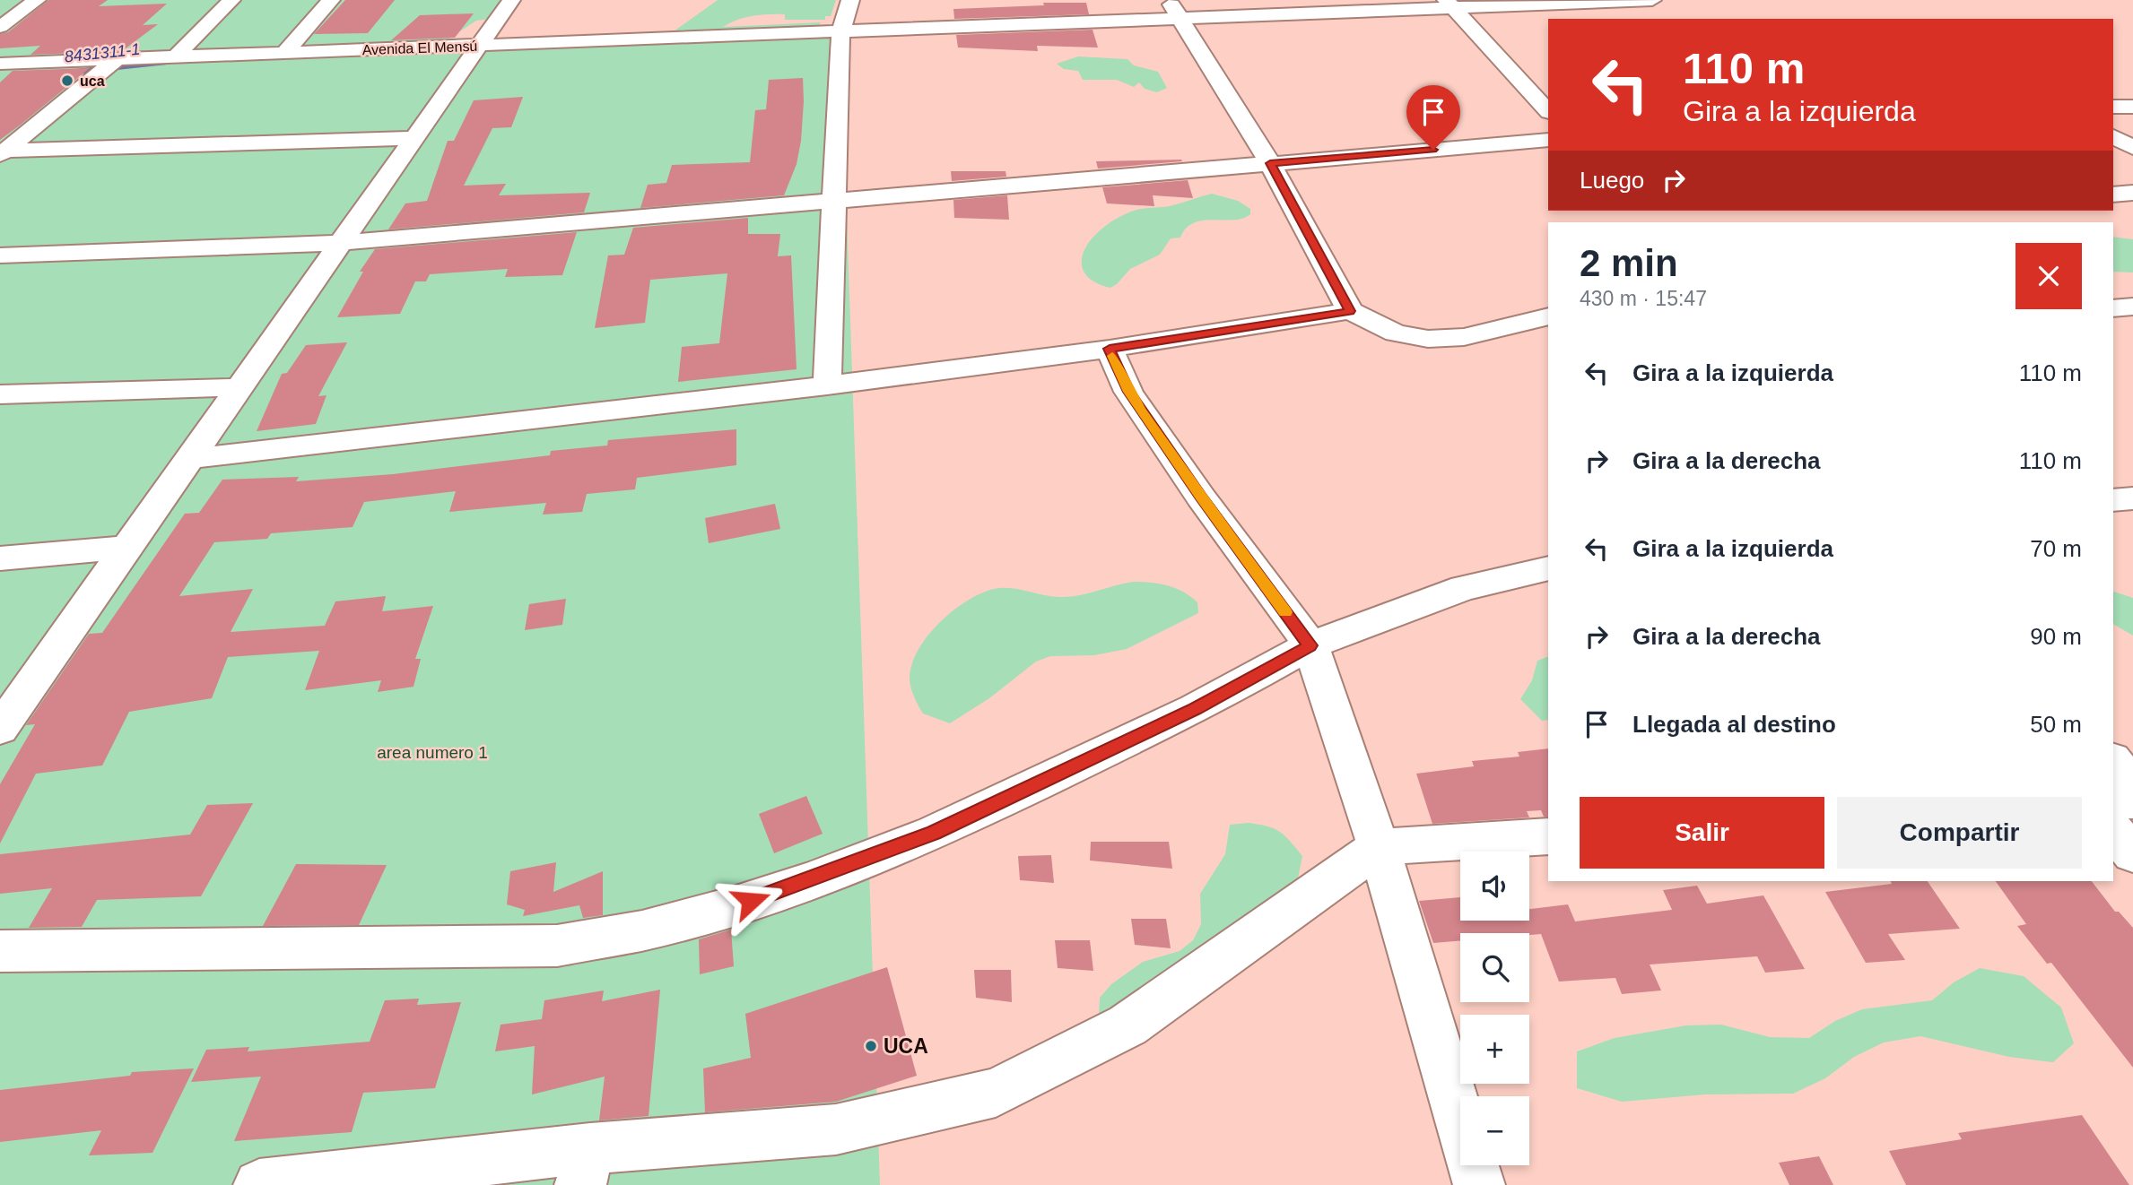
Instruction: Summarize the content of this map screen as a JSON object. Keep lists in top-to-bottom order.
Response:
{
  "streets": {
    "street": ["Avenida El Mensú"]
  },
  "water": ["8431311-1"],
  "parks": ["area numero 1"],
  "places": ["uca", "UCA"],
  "page": {
    "turn": ["110 m", "Gira a la izquierda"],
    "then": "Luego",
    "heading": ["2 min", "430 m · 15:47"],
    "list": [
      {
        "name": "Gira a la izquierda",
        "value": "110 m"
      },
      {
        "name": "Gira a la derecha",
        "value": "110 m"
      },
      {
        "name": "Gira a la izquierda",
        "value": "70 m"
      },
      {
        "name": "Gira a la derecha",
        "value": "90 m"
      },
      {
        "name": "Llegada al destino",
        "value": "50 m"
      }
    ],
    "buttons": ["Salir", "Compartir"],
    "map_buttons": ["+", "−"]
  }
}
